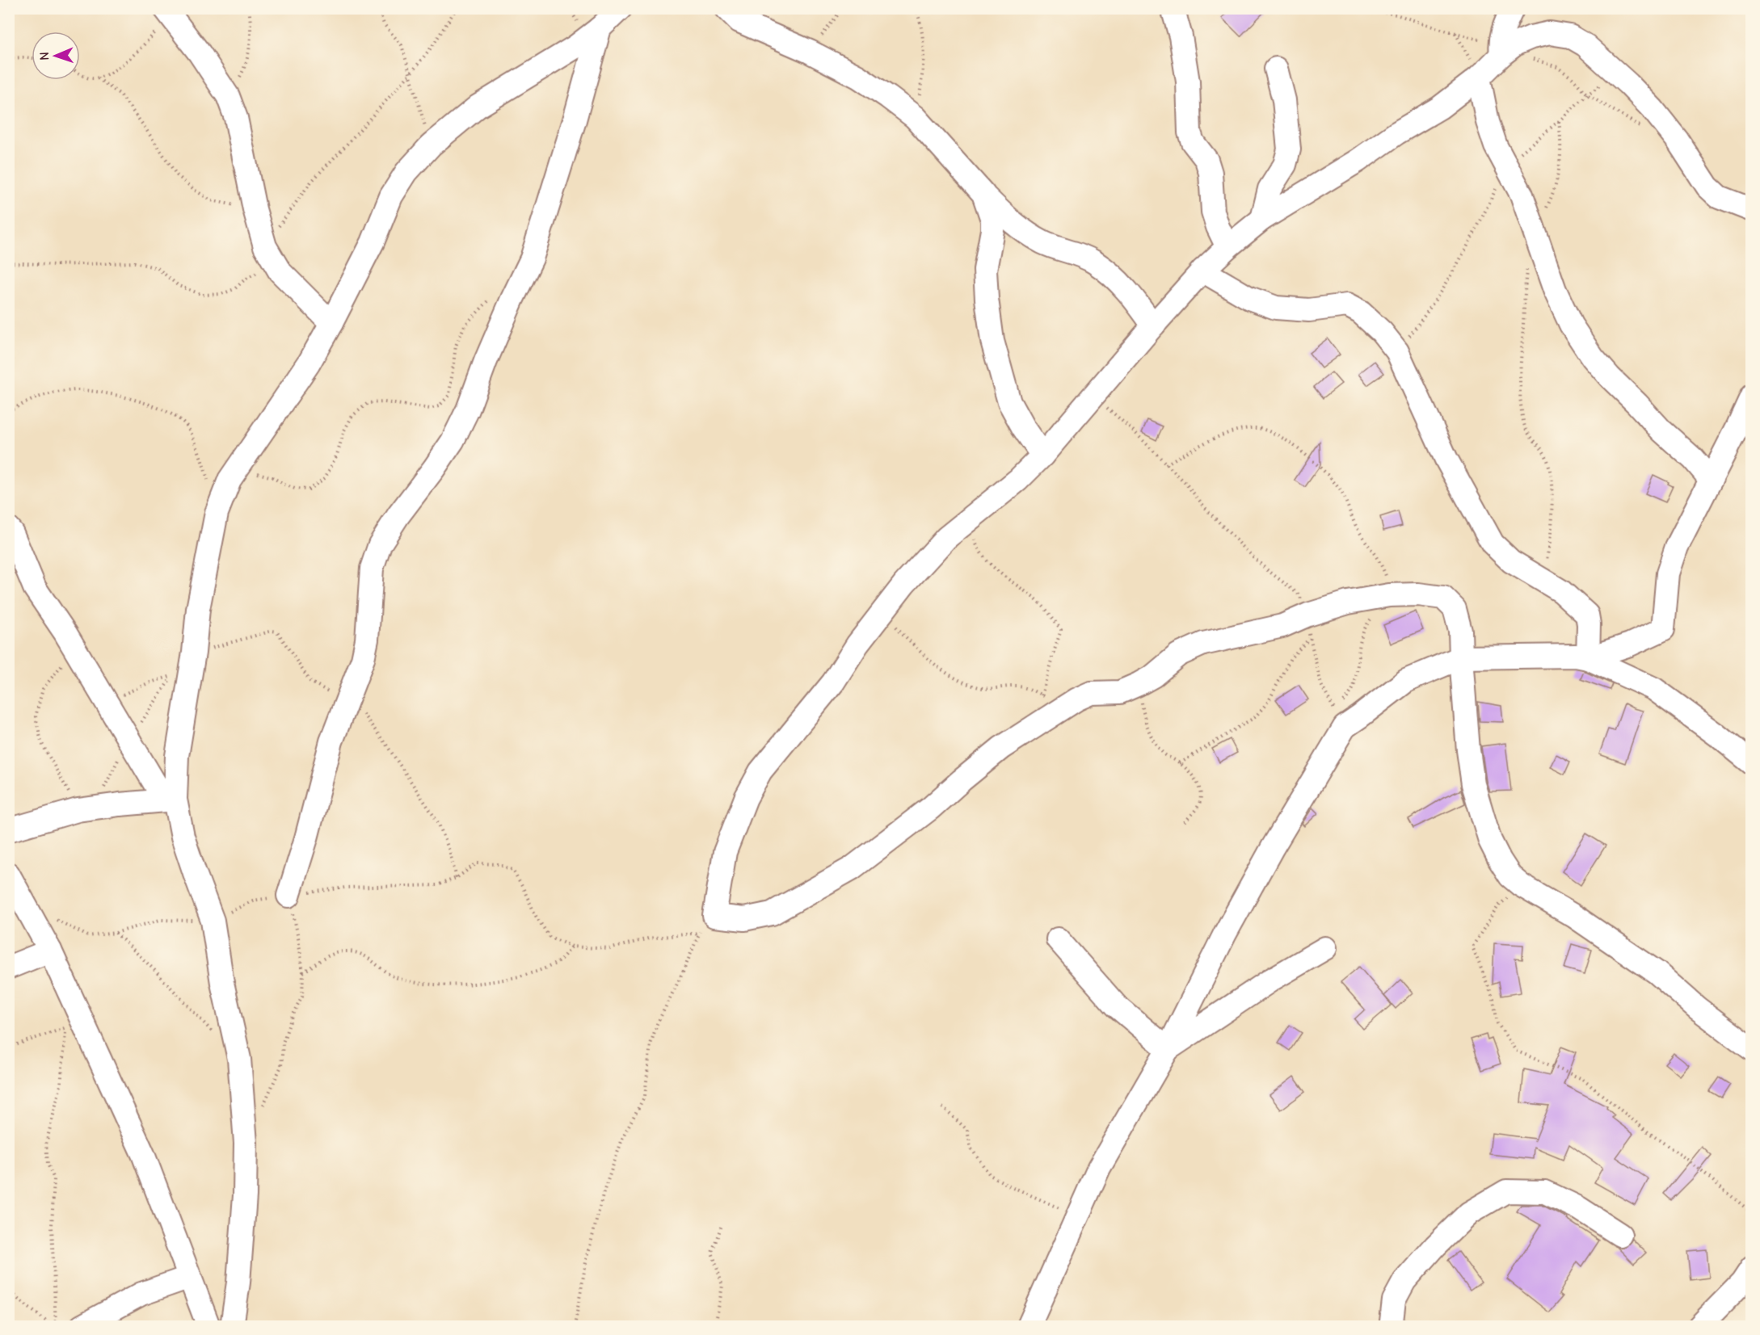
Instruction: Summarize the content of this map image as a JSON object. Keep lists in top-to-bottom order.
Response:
{
  "north": "left"
}
